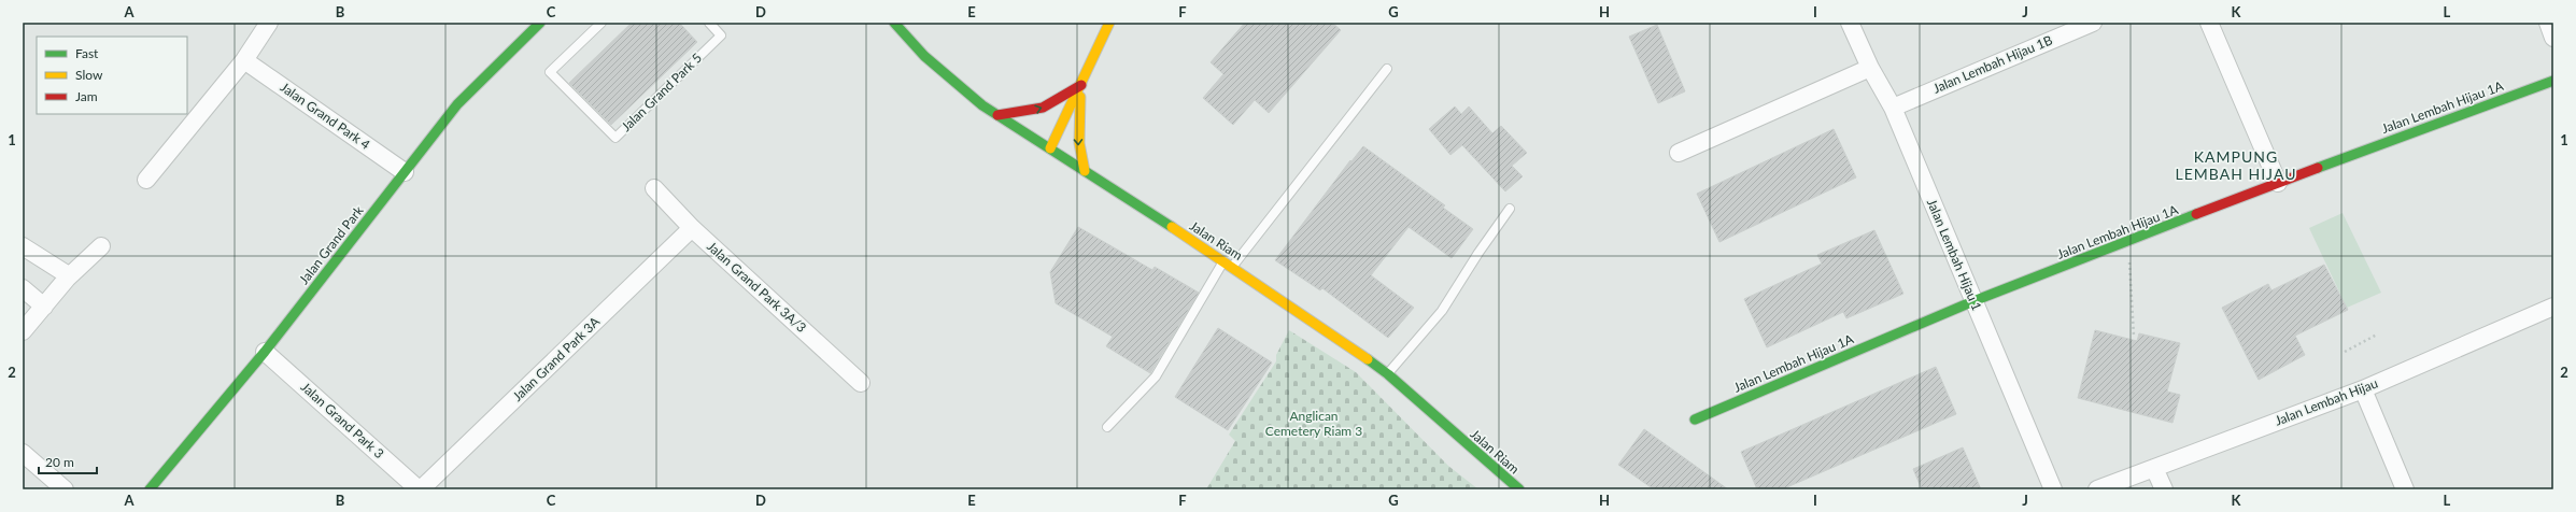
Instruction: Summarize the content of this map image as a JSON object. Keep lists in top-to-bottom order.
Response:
{
  "streets": {
    "street": [
      "Jalan Lembah Hijau 1B",
      "Jalan Lembah Hijau 1A",
      "Jalan Grand Park 4",
      "Jalan Riam",
      "Jalan Grand Park",
      "Jalan Lembah Hijau 1",
      "Jalan Grand Park 3A/3",
      "Jalan Grand Park 3A",
      "Jalan Lembah Hijau",
      "Jalan Grand Park 3"
    ],
    "lane": ["Jalan Grand Park 5"]
  },
  "crossings": [
    ["Jalan Lembah Hijau 1B", "Jalan Lembah Hijau 1"],
    ["Jalan Lembah Hijau 1A", "Jalan Lembah Hijau 1"],
    ["Jalan Grand Park 4", "Jalan Grand Park"],
    ["Jalan Grand Park", "Jalan Grand Park 3"],
    ["Jalan Grand Park 3A/3", "Jalan Grand Park 3A"],
    ["Jalan Grand Park 3A", "Jalan Grand Park 3"]
  ],
  "districts": ["KAMPUNG LEMBAH HIJAU"],
  "parks": ["Anglican Cemetery Riam 3"],
  "legend": ["Fast", "Slow", "Jam"],
  "scale_bar": "20 m",
  "grid": {
    "columns": [
      "A",
      "B",
      "C",
      "D",
      "E",
      "F",
      "G",
      "H",
      "I",
      "J",
      "K",
      "L"
    ],
    "rows": ["1", "2"]
  }
}
